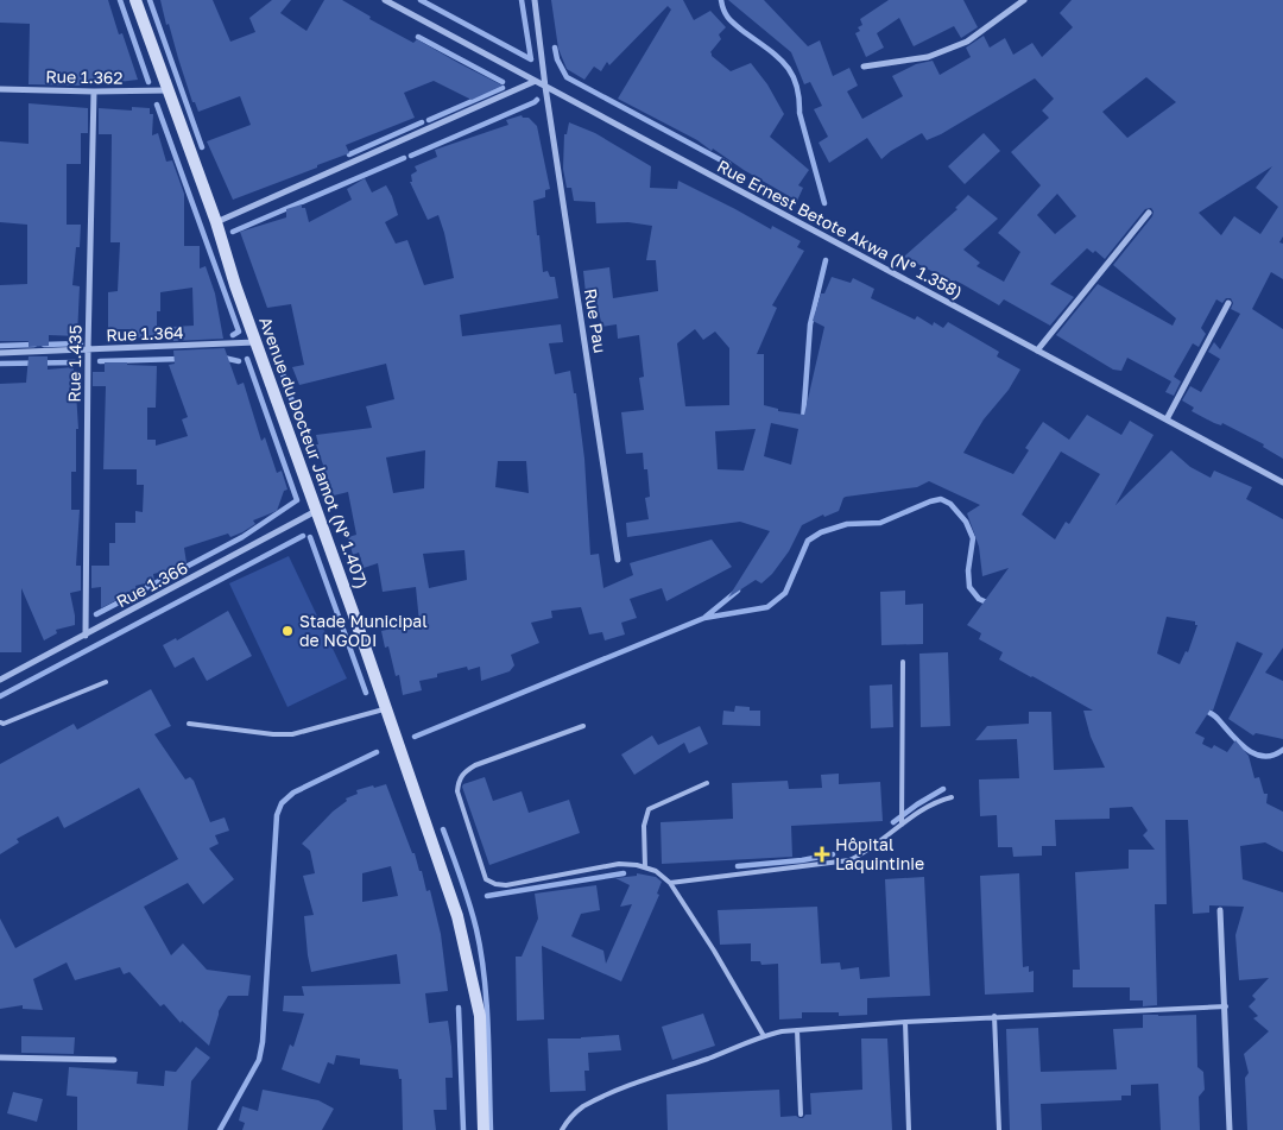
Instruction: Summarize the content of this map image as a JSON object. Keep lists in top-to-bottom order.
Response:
{
  "streets": {
    "main road": ["Avenue du Docteur Jamot (N° 1.407)"],
    "street": [
      "Rue 1.362",
      "Rue Ernest Betote Akwa (N° 1.358)",
      "Rue Pau",
      "Rue 1.364",
      "Rue 1.435",
      "Rue 1.366"
    ]
  },
  "crossings": [
    ["Rue 1.362", "Rue 1.435"],
    ["Rue 1.362", "Avenue du Docteur Jamot (N° 1.407)"],
    ["Rue Ernest Betote Akwa (N° 1.358)", "Rue Pau"],
    ["Rue 1.364", "Rue 1.435"],
    ["Rue 1.364", "Avenue du Docteur Jamot (N° 1.407)"],
    ["Rue 1.435", "Rue 1.366"],
    ["Avenue du Docteur Jamot (N° 1.407)", "Rue 1.366"]
  ],
  "places": {
    "other": ["Stade Municipal de NGODI"],
    "health": ["Hôpital Laquintinie"]
  }
}
